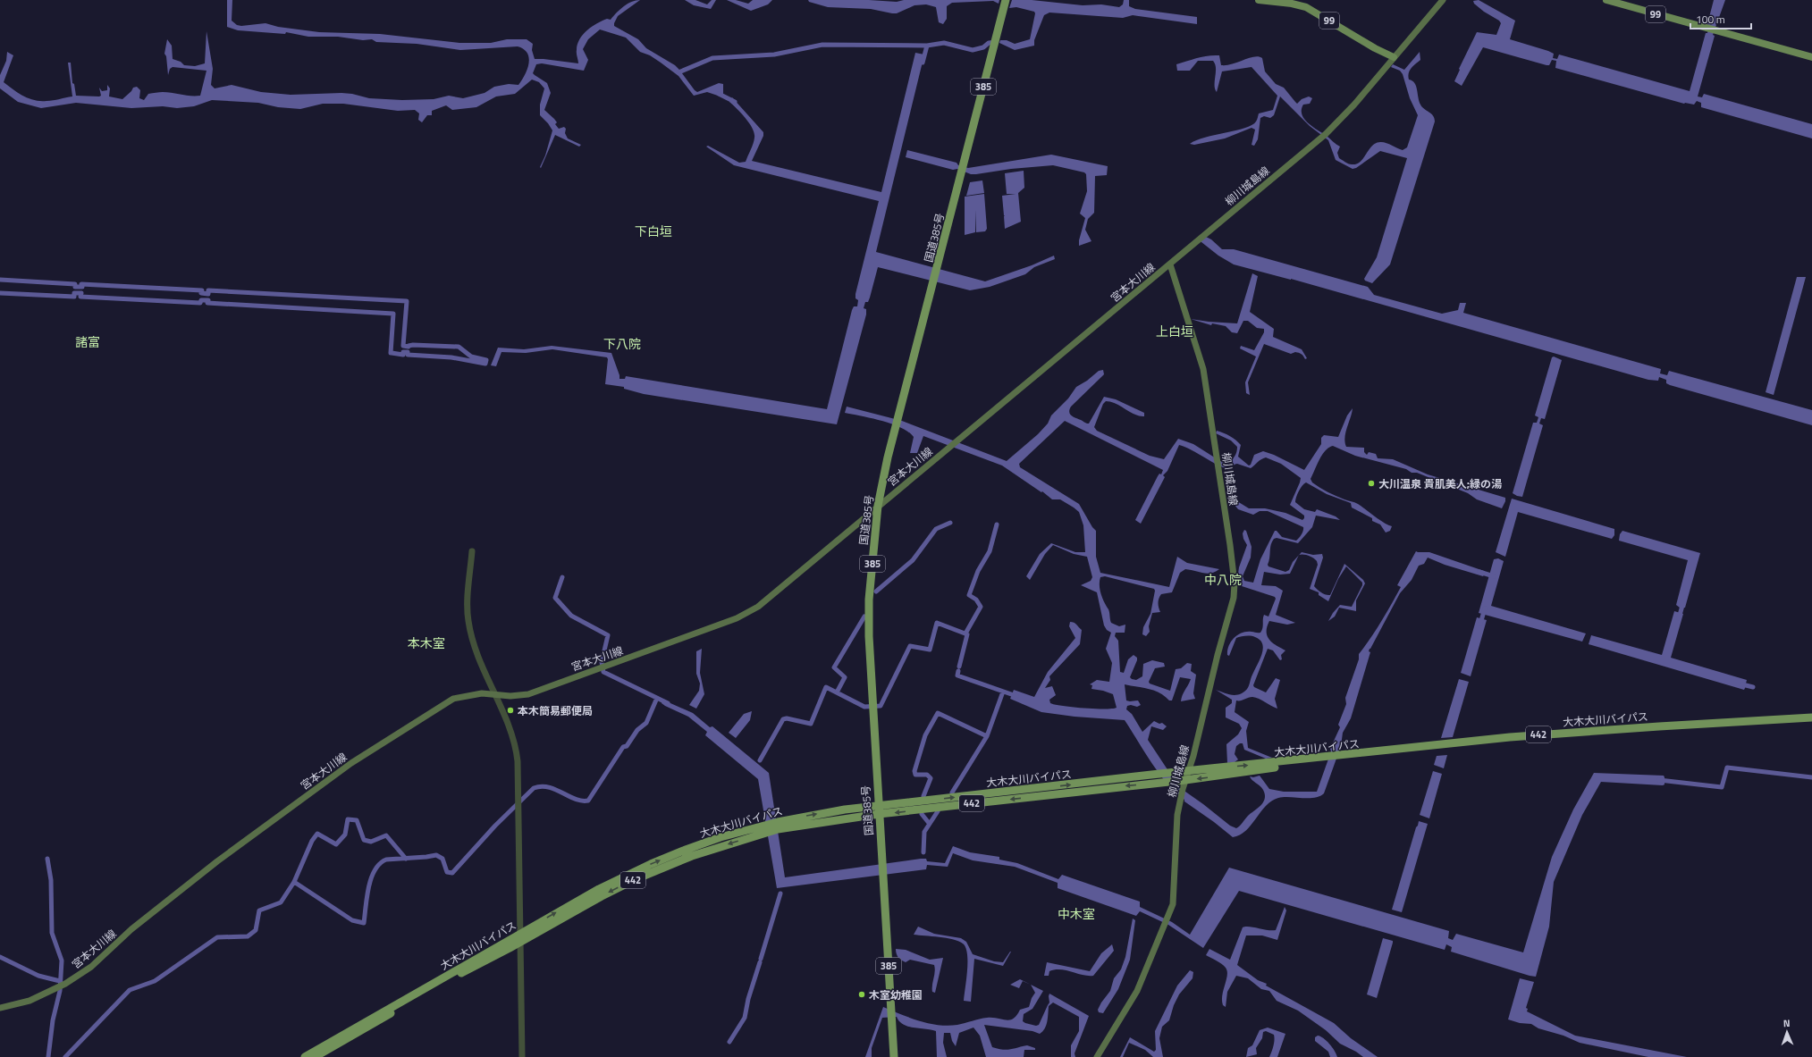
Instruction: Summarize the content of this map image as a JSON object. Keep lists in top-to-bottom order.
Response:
{
  "streets": {
    "highway": [
      "385",
      "国道385号",
      "大木大川バイパス",
      "442"
    ],
    "main road": ["99", "柳川城島線", "宮本大川線"]
  },
  "crossings": [
    ["99", "柳川城島線"],
    ["柳川城島線", "宮本大川線"],
    ["柳川城島線", "大木大川バイパス"],
    ["国道385号", "宮本大川線"],
    ["国道385号", "大木大川バイパス"]
  ],
  "districts": [
    "下白垣",
    "上白垣",
    "諸富",
    "下八院",
    "中八院",
    "本木室",
    "中木室"
  ],
  "places": ["大川温泉 貴肌美人;緑の湯", "本木簡易郵便局", "木室幼稚園"],
  "scale_bar": "100 m",
  "north": "top"
}
